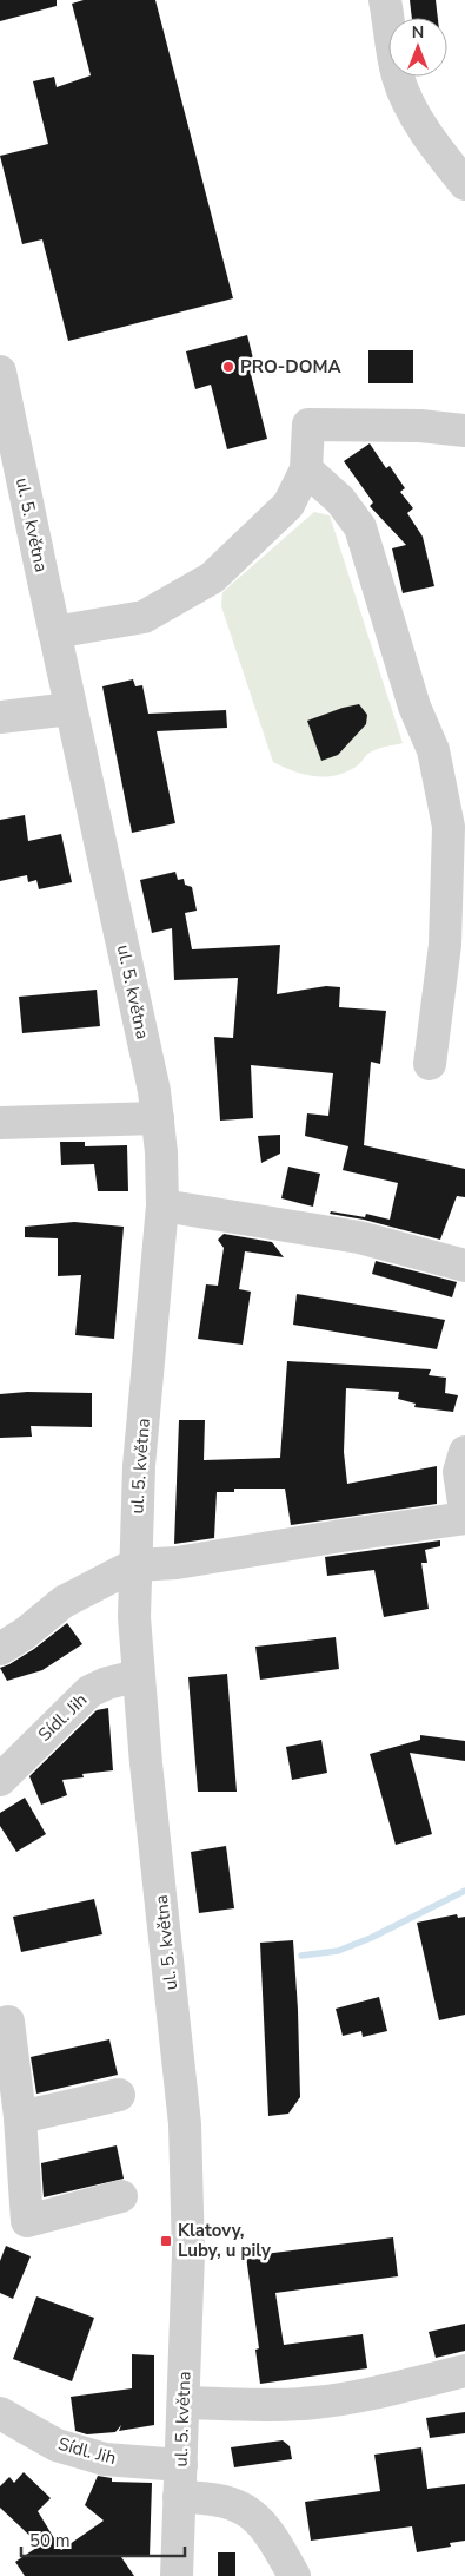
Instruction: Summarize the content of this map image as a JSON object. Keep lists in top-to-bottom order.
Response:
{
  "streets": {
    "street": ["ul. 5. května", "Sídl. Jih"]
  },
  "crossings": [
    ["ul. 5. května", "Sídl. Jih"]
  ],
  "places": {
    "other": ["PRO-DOMA"],
    "transit": ["Klatovy, Luby, u pily"]
  },
  "scale_bar": "50 m",
  "north": "top"
}
